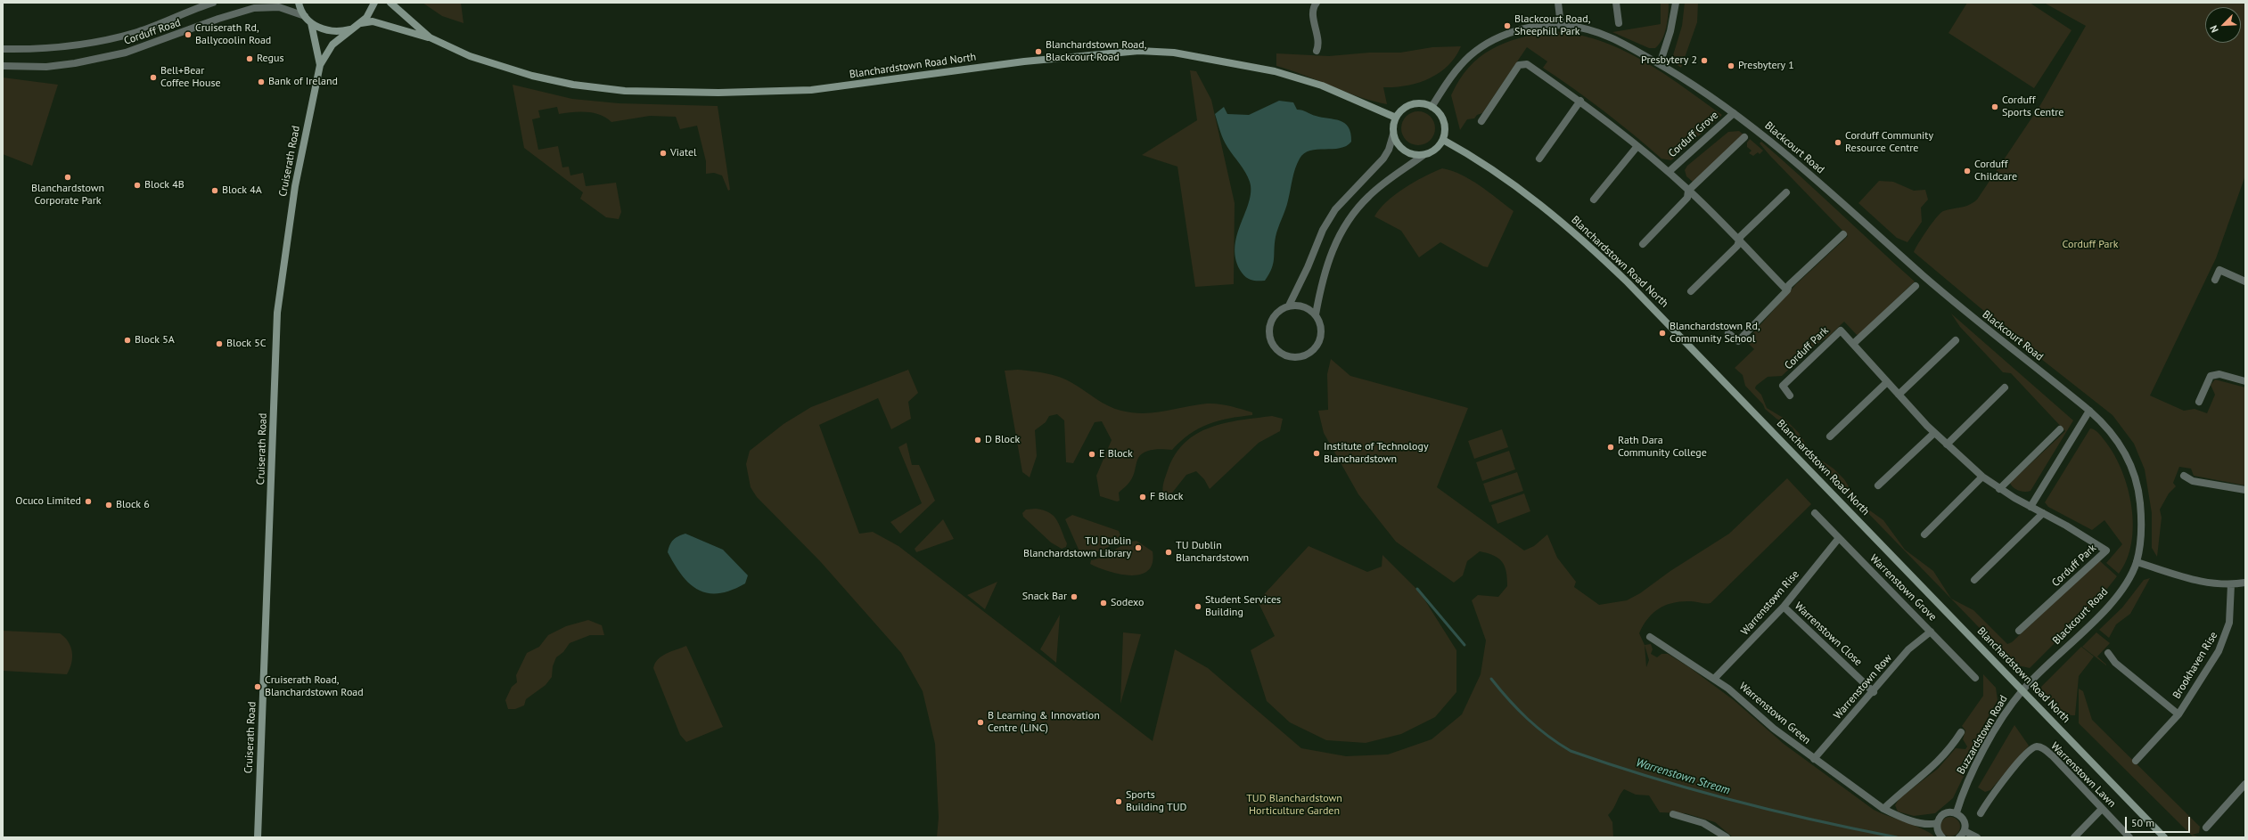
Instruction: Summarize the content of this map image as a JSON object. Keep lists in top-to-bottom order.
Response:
{
  "streets": {
    "main road": ["Blanchardstown Road North", "Cruiserath Road"],
    "street": [
      "Corduff Road",
      "Corduff Grove",
      "Blackcourt Road",
      "Corduff Park",
      "Warrenstown Grove",
      "Warrenstown Rise",
      "Warrenstown Close",
      "Brookhaven Rise",
      "Warrenstown Row",
      "Warrenstown Green",
      "Buzzardstown Road",
      "Warrenstown Lawn"
    ]
  },
  "crossings": [
    ["Blanchardstown Road North", "Blackcourt Road"],
    ["Blanchardstown Road North", "Cruiserath Road"],
    ["Blanchardstown Road North", "Buzzardstown Road"],
    ["Corduff Grove", "Blackcourt Road"],
    ["Blackcourt Road", "Buzzardstown Road"],
    ["Warrenstown Grove", "Warrenstown Rise"],
    ["Warrenstown Grove", "Warrenstown Row"],
    ["Warrenstown Rise", "Warrenstown Close"],
    ["Warrenstown Rise", "Warrenstown Green"],
    ["Warrenstown Close", "Warrenstown Row"],
    ["Warrenstown Row", "Warrenstown Green"]
  ],
  "water": ["Warrenstown Stream"],
  "parks": ["Corduff Park", "TUD Blanchardstown Horticulture Garden"],
  "places": [
    "Blackcourt Road, Sheephill Park",
    "Cruiserath Rd, Ballycoolin Road",
    "Blanchardstown Road, Blackcourt Road",
    "Regus",
    "Presbytery 2",
    "Presbytery 1",
    "Bell+Bear Coffee House",
    "Bank of Ireland",
    "Corduff Sports Centre",
    "Corduff Community Resource Centre",
    "Viatel",
    "Corduff Childcare",
    "Blanchardstown Corporate Park",
    "Block 4B",
    "Block 4A",
    "Blanchardstown Rd, Community School",
    "Block 5A",
    "Block 5C",
    "D Block",
    "Rath Dara Community College",
    "Institute of Technology Blanchardstown",
    "E Block",
    "F Block",
    "Ocuco Limited",
    "Block 6",
    "TU Dublin Blanchardstown Library",
    "TU Dublin Blanchardstown",
    "Snack Bar",
    "Sodexo",
    "Student Services Building",
    "Cruiserath Road, Blanchardstown Road",
    "B Learning & Innovation Centre (LINC)",
    "Sports Building TUD"
  ],
  "scale_bar": "50 m",
  "north": "bottom left"
}
